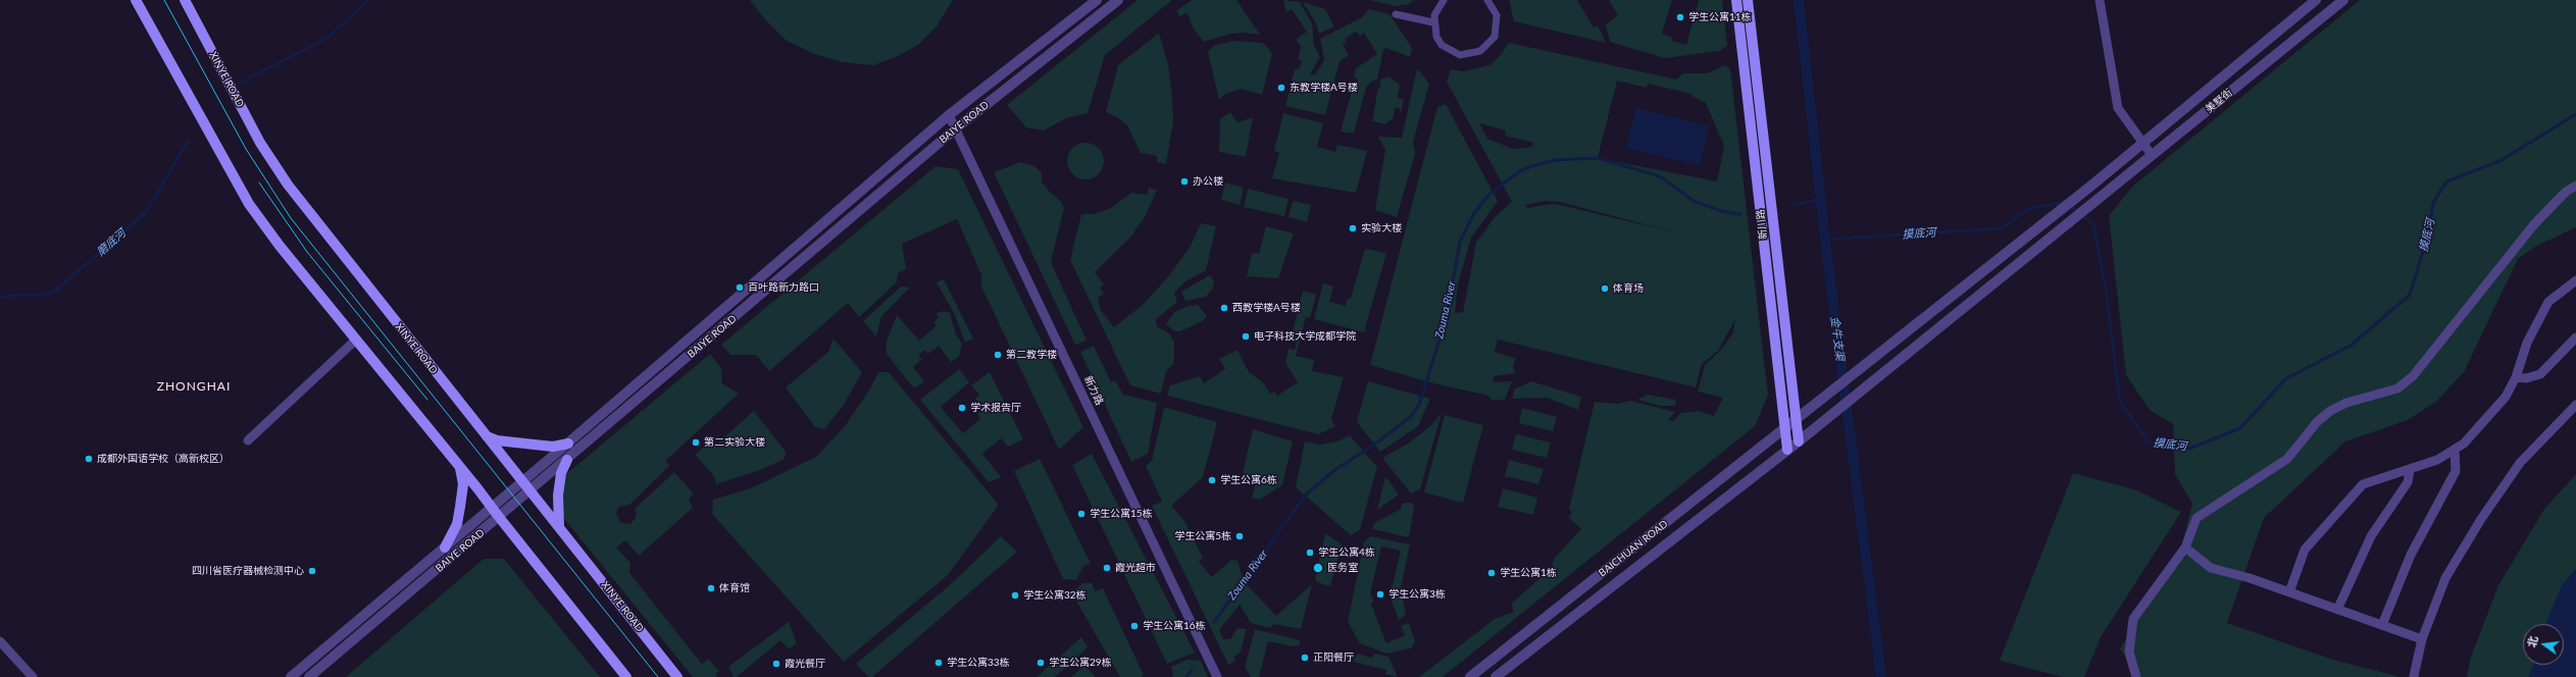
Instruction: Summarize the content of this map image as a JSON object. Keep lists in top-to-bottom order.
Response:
{
  "streets": {
    "main road": ["XINYE ROAD", "新川路"],
    "street": [
      "美墅街",
      "BAIYE ROAD",
      "新力路",
      "BAICHUAN ROAD"
    ]
  },
  "crossings": [
    ["XINYE ROAD", "BAIYE ROAD"],
    ["美墅街", "BAICHUAN ROAD"],
    ["BAIYE ROAD", "新力路"],
    ["新川路", "BAICHUAN ROAD"]
  ],
  "districts": ["ZHONGHAI"],
  "water": [
    "摸底河",
    "磨底河",
    "Zouma River",
    "金牛支渠"
  ],
  "places": [
    "学生公寓11栋",
    "东教学楼A号楼",
    "办公楼",
    "实验大楼",
    "百叶路新力路口",
    "体育场",
    "西教学楼A号楼",
    "电子科技大学成都学院",
    "第二教学楼",
    "学术报告厅",
    "第二实验大楼",
    "成都外国语学校（高新校区）",
    "学生公寓6栋",
    "学生公寓15栋",
    "学生公寓5栋",
    "学生公寓4栋",
    "霞光超市",
    "医务室",
    "四川省医疗器械检测中心",
    "学生公寓1栋",
    "体育馆",
    "学生公寓3栋",
    "学生公寓32栋",
    "学生公寓16栋",
    "正阳餐厅",
    "学生公寓33栋",
    "学生公寓29栋",
    "霞光餐厅"
  ],
  "north": "left"
}
